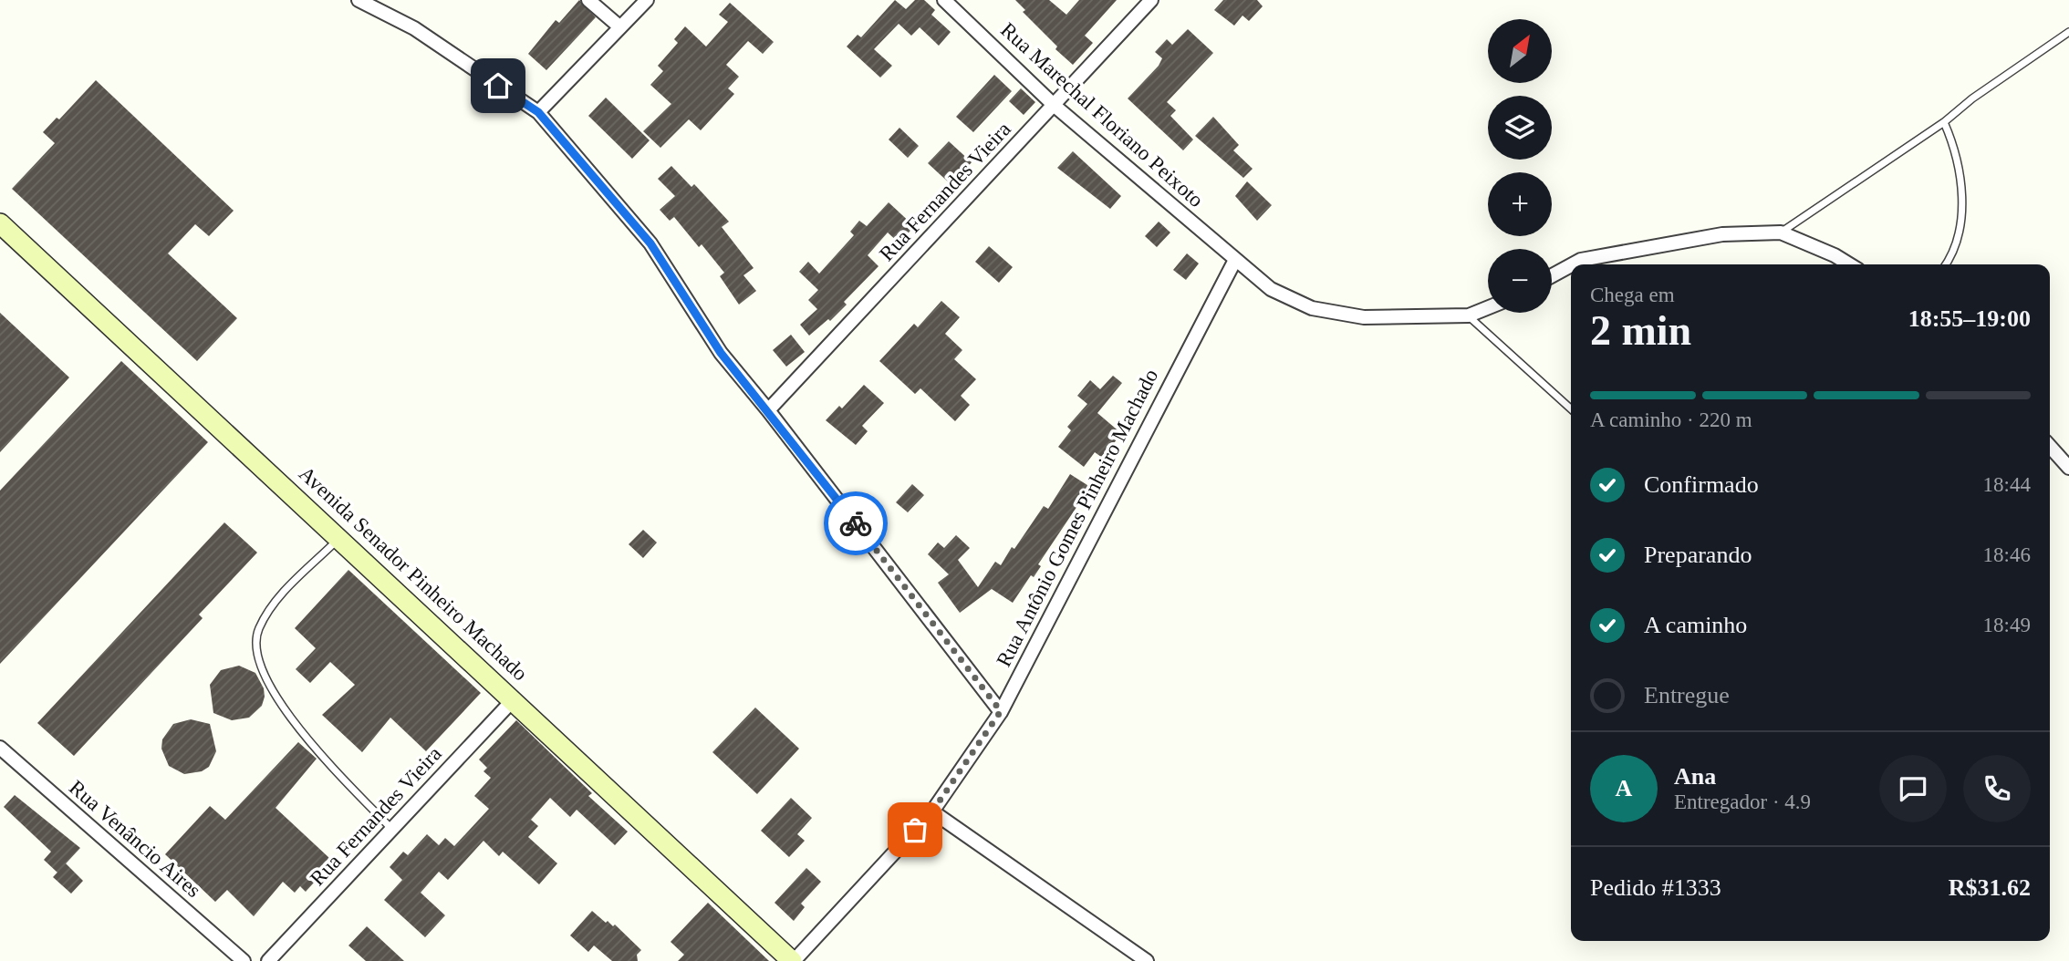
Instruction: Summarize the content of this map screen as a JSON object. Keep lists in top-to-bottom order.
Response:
{
  "streets": {
    "main road": ["Avenida Senador Pinheiro Machado"],
    "street": [
      "Rua Marechal Floriano Peixoto",
      "Rua Fernandes Vieira",
      "Rua Antônio Gomes Pinheiro Machado",
      "Rua Venâncio Aires"
    ]
  },
  "crossings": [
    ["Rua Marechal Floriano Peixoto", "Rua Fernandes Vieira"],
    ["Rua Marechal Floriano Peixoto", "Rua Antônio Gomes Pinheiro Machado"],
    ["Rua Fernandes Vieira", "Avenida Senador Pinheiro Machado"],
    ["Rua Antônio Gomes Pinheiro Machado", "Avenida Senador Pinheiro Machado"]
  ],
  "north": "top right",
  "page": {
    "map_buttons": ["+", "−"],
    "heading": ["2 min", "Chega em", "18:55–19:00"],
    "panel": [
      "Ana",
      "Entregador · 4.9",
      "Pedido #1333",
      "R$31.62"
    ],
    "bar": "A caminho · 220 m",
    "list": [
      ["Confirmado", "18:44"],
      ["Preparando", "18:46"],
      ["A caminho", "18:49"],
      "Entregue"
    ],
    "round": "A"
  }
}
